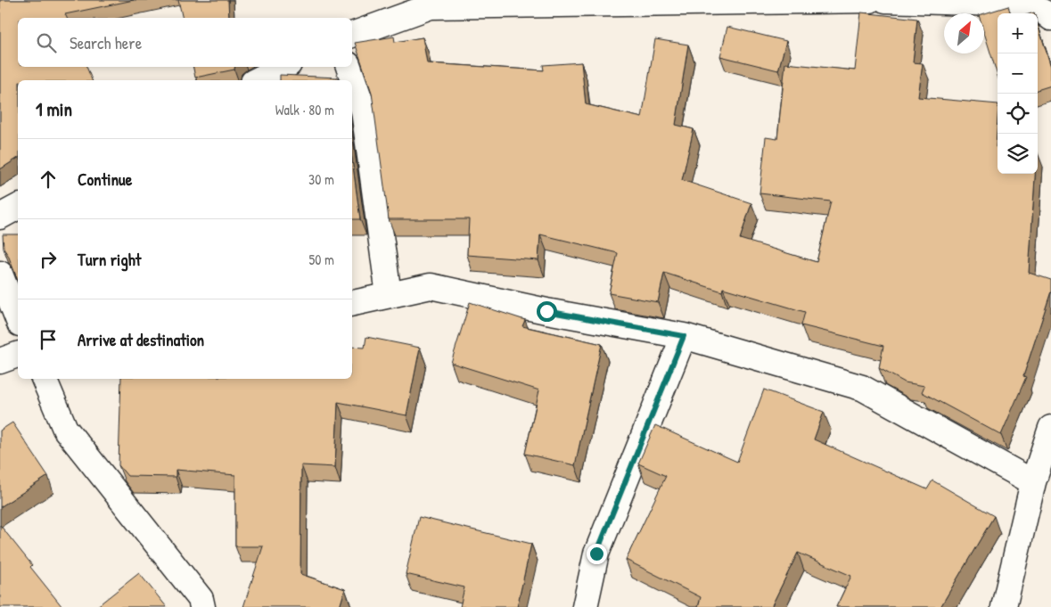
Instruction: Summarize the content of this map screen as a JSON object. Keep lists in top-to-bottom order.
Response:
{
  "north": "top right",
  "page": {
    "map_buttons": ["+", "−"],
    "search": "Search here",
    "heading": ["1 min", "Walk · 80 m"],
    "list": [
      ["Continue", "30 m"],
      ["Turn right", "50 m"],
      "Arrive at destination"
    ]
  }
}
